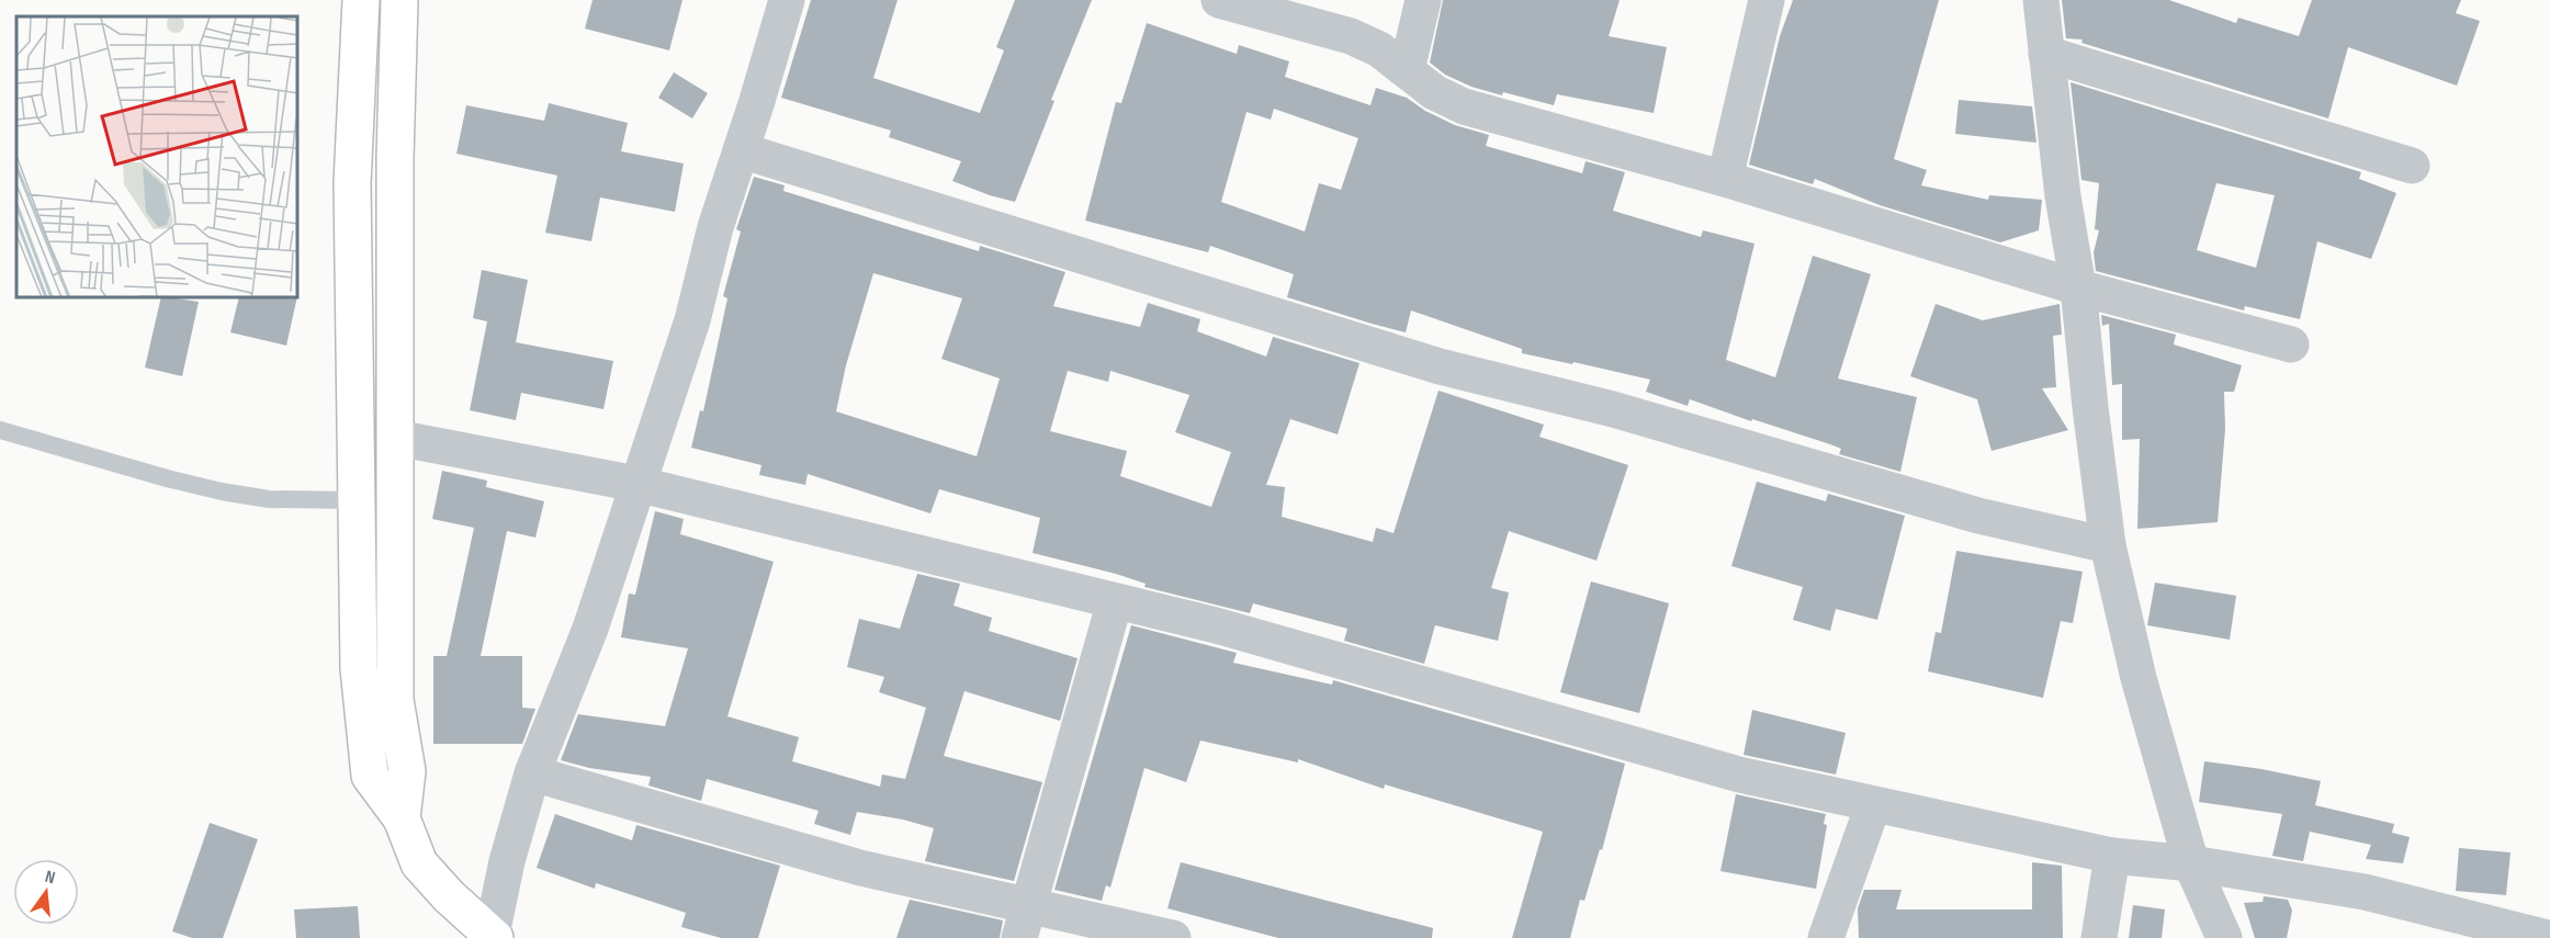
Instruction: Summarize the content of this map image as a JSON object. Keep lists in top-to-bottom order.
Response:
{
  "north": "top"
}
